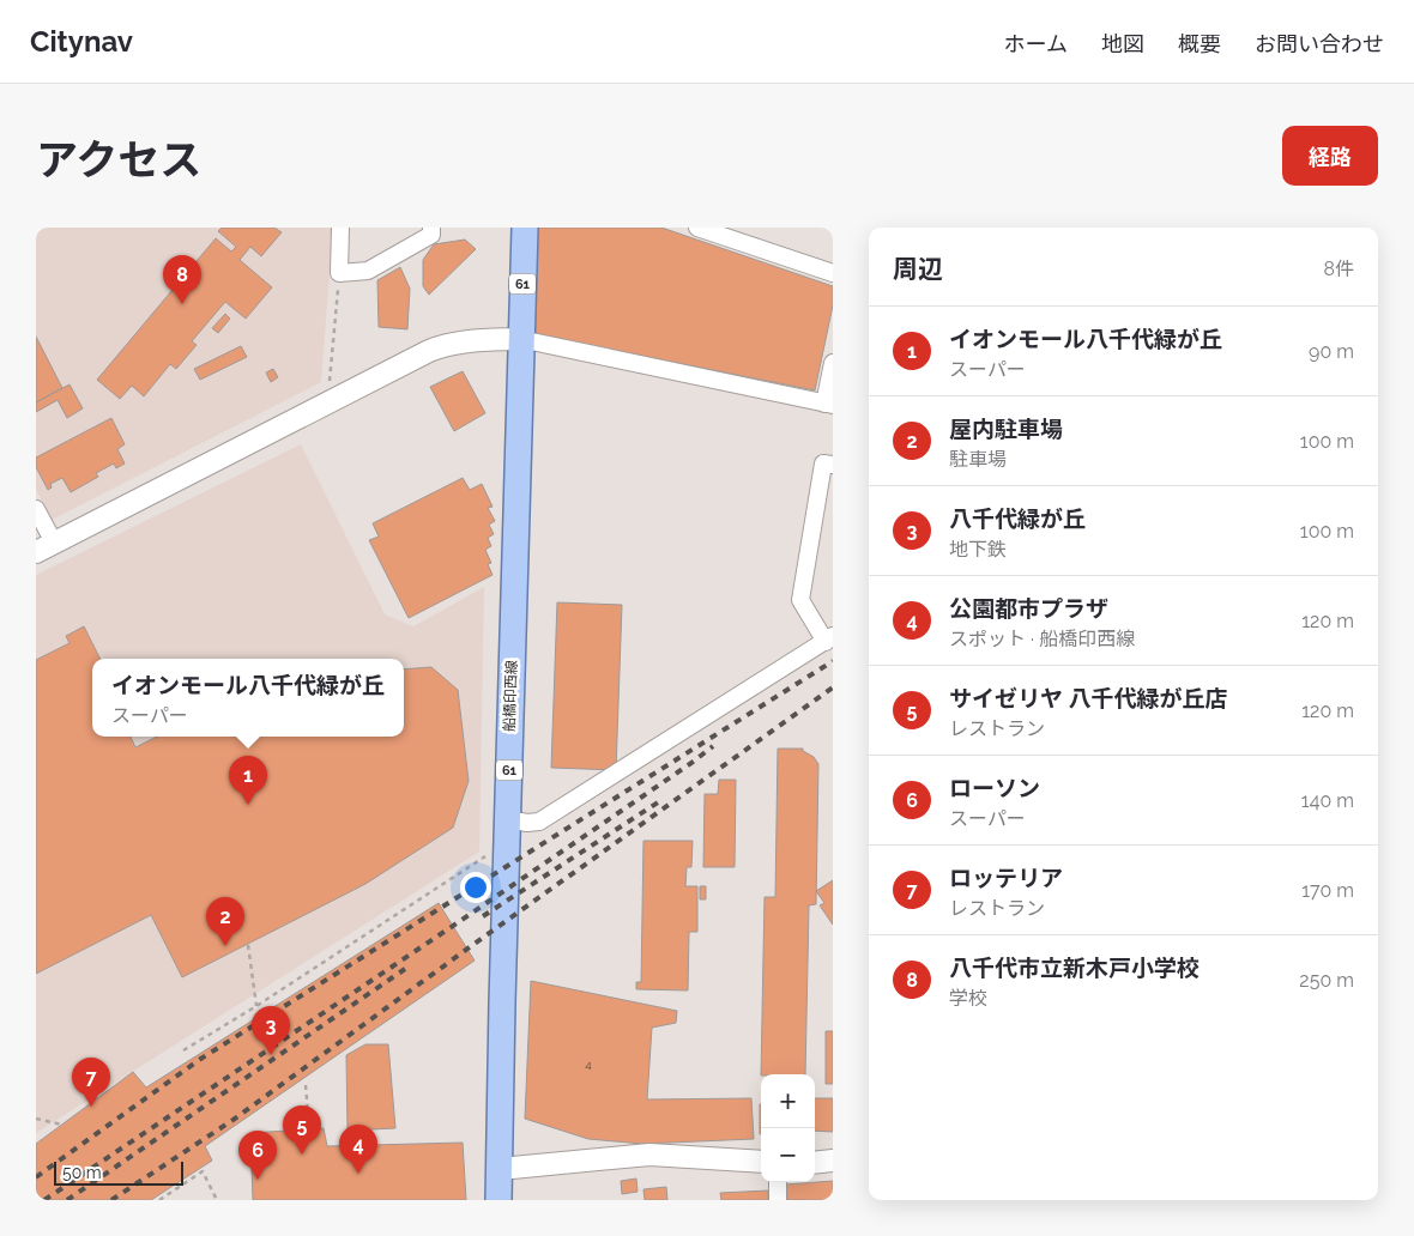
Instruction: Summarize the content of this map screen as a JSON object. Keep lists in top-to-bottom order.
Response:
{
  "streets": {
    "main road": ["61", "船橋印西線"]
  },
  "house_numbers": ["4"],
  "scale_bar": "50 m",
  "page": {
    "header": "Citynav",
    "nav": [
      "ホーム",
      "地図",
      "概要",
      "お問い合わせ"
    ],
    "title": "アクセス",
    "buttons": "経路",
    "heading": ["周辺", "8件"],
    "pins": [
      "8",
      "1",
      "2",
      "3",
      "7",
      "5",
      "4",
      "6"
    ],
    "list": [
      {
        "mark": "1",
        "name": "イオンモール八千代緑が丘",
        "note": "スーパー",
        "value": "90 m"
      },
      {
        "mark": "2",
        "name": "屋内駐車場",
        "note": "駐車場",
        "value": "100 m"
      },
      {
        "mark": "3",
        "name": "八千代緑が丘",
        "note": "地下鉄",
        "value": "100 m"
      },
      {
        "mark": "4",
        "name": "公園都市プラザ",
        "note": "スポット · 船橋印西線",
        "value": "120 m"
      },
      {
        "mark": "5",
        "name": "サイゼリヤ 八千代緑が丘店",
        "note": "レストラン",
        "value": "120 m"
      },
      {
        "mark": "6",
        "name": "ローソン",
        "note": "スーパー",
        "value": "140 m"
      },
      {
        "mark": "7",
        "name": "ロッテリア",
        "note": "レストラン",
        "value": "170 m"
      },
      {
        "mark": "8",
        "name": "八千代市立新木戸小学校",
        "note": "学校",
        "value": "250 m"
      }
    ],
    "popup": ["イオンモール八千代緑が丘", "スーパー"],
    "map_buttons": ["+", "−"],
    "scale": "50 m"
  }
}
